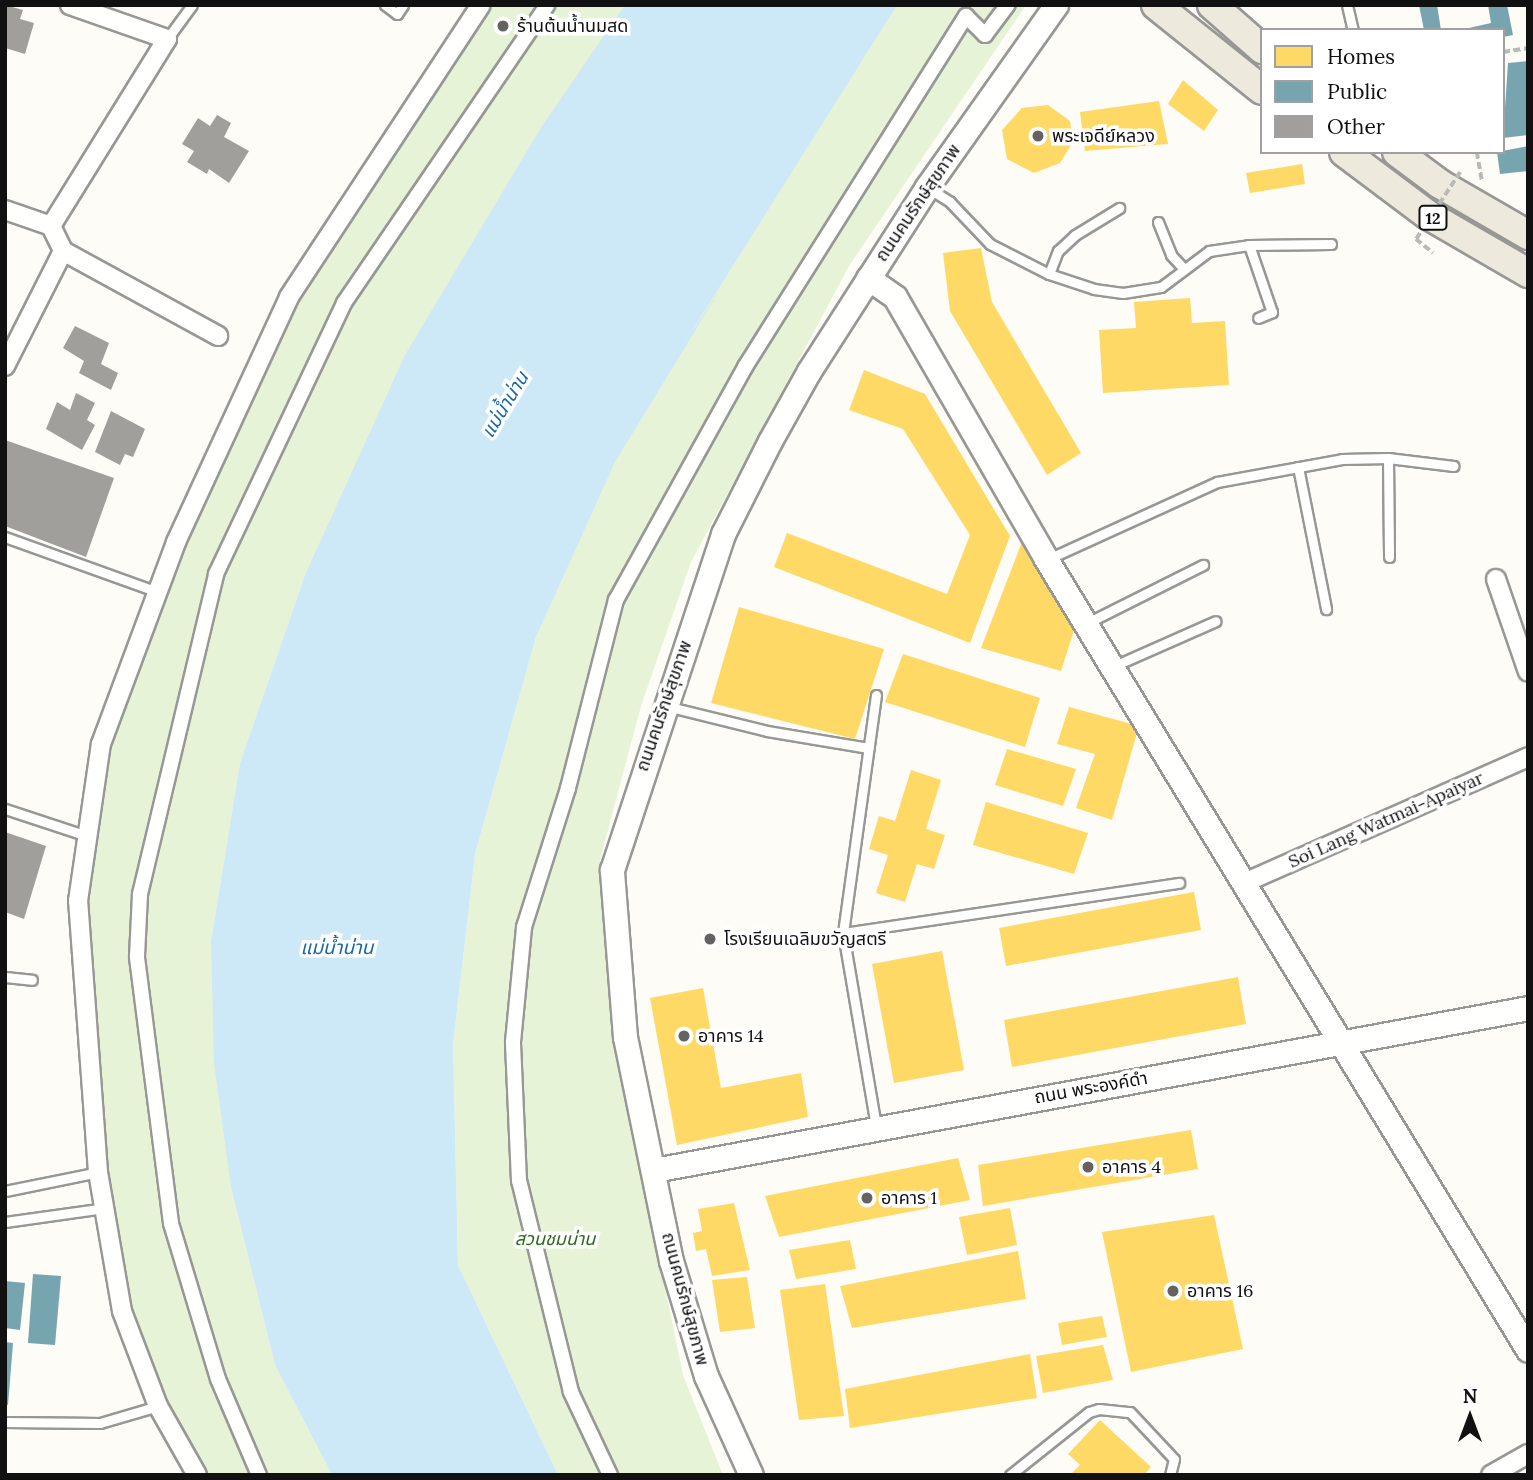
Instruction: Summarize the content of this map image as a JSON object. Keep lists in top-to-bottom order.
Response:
{
  "streets": {
    "main road": ["12"],
    "street": ["ถนนคนรักษ์สุขภาพ", "Soi Lang Watmai-Apaiyar", "ถนน พระองค์ดำ"]
  },
  "crossings": [
    ["ถนนคนรักษ์สุขภาพ", "ถนน พระองค์ดำ"]
  ],
  "water": ["แม่น้ำน่าน"],
  "parks": ["สวนชมน่าน"],
  "places": [
    "ร้านต้นน้ำนมสด",
    "พระเจดีย์หลวง",
    "โรงเรียนเฉลิมขวัญสตรี",
    "อาคาร 14",
    "อาคาร 4",
    "อาคาร 1",
    "อาคาร 16"
  ],
  "legend": ["Homes", "Public", "Other"],
  "north": "top"
}
